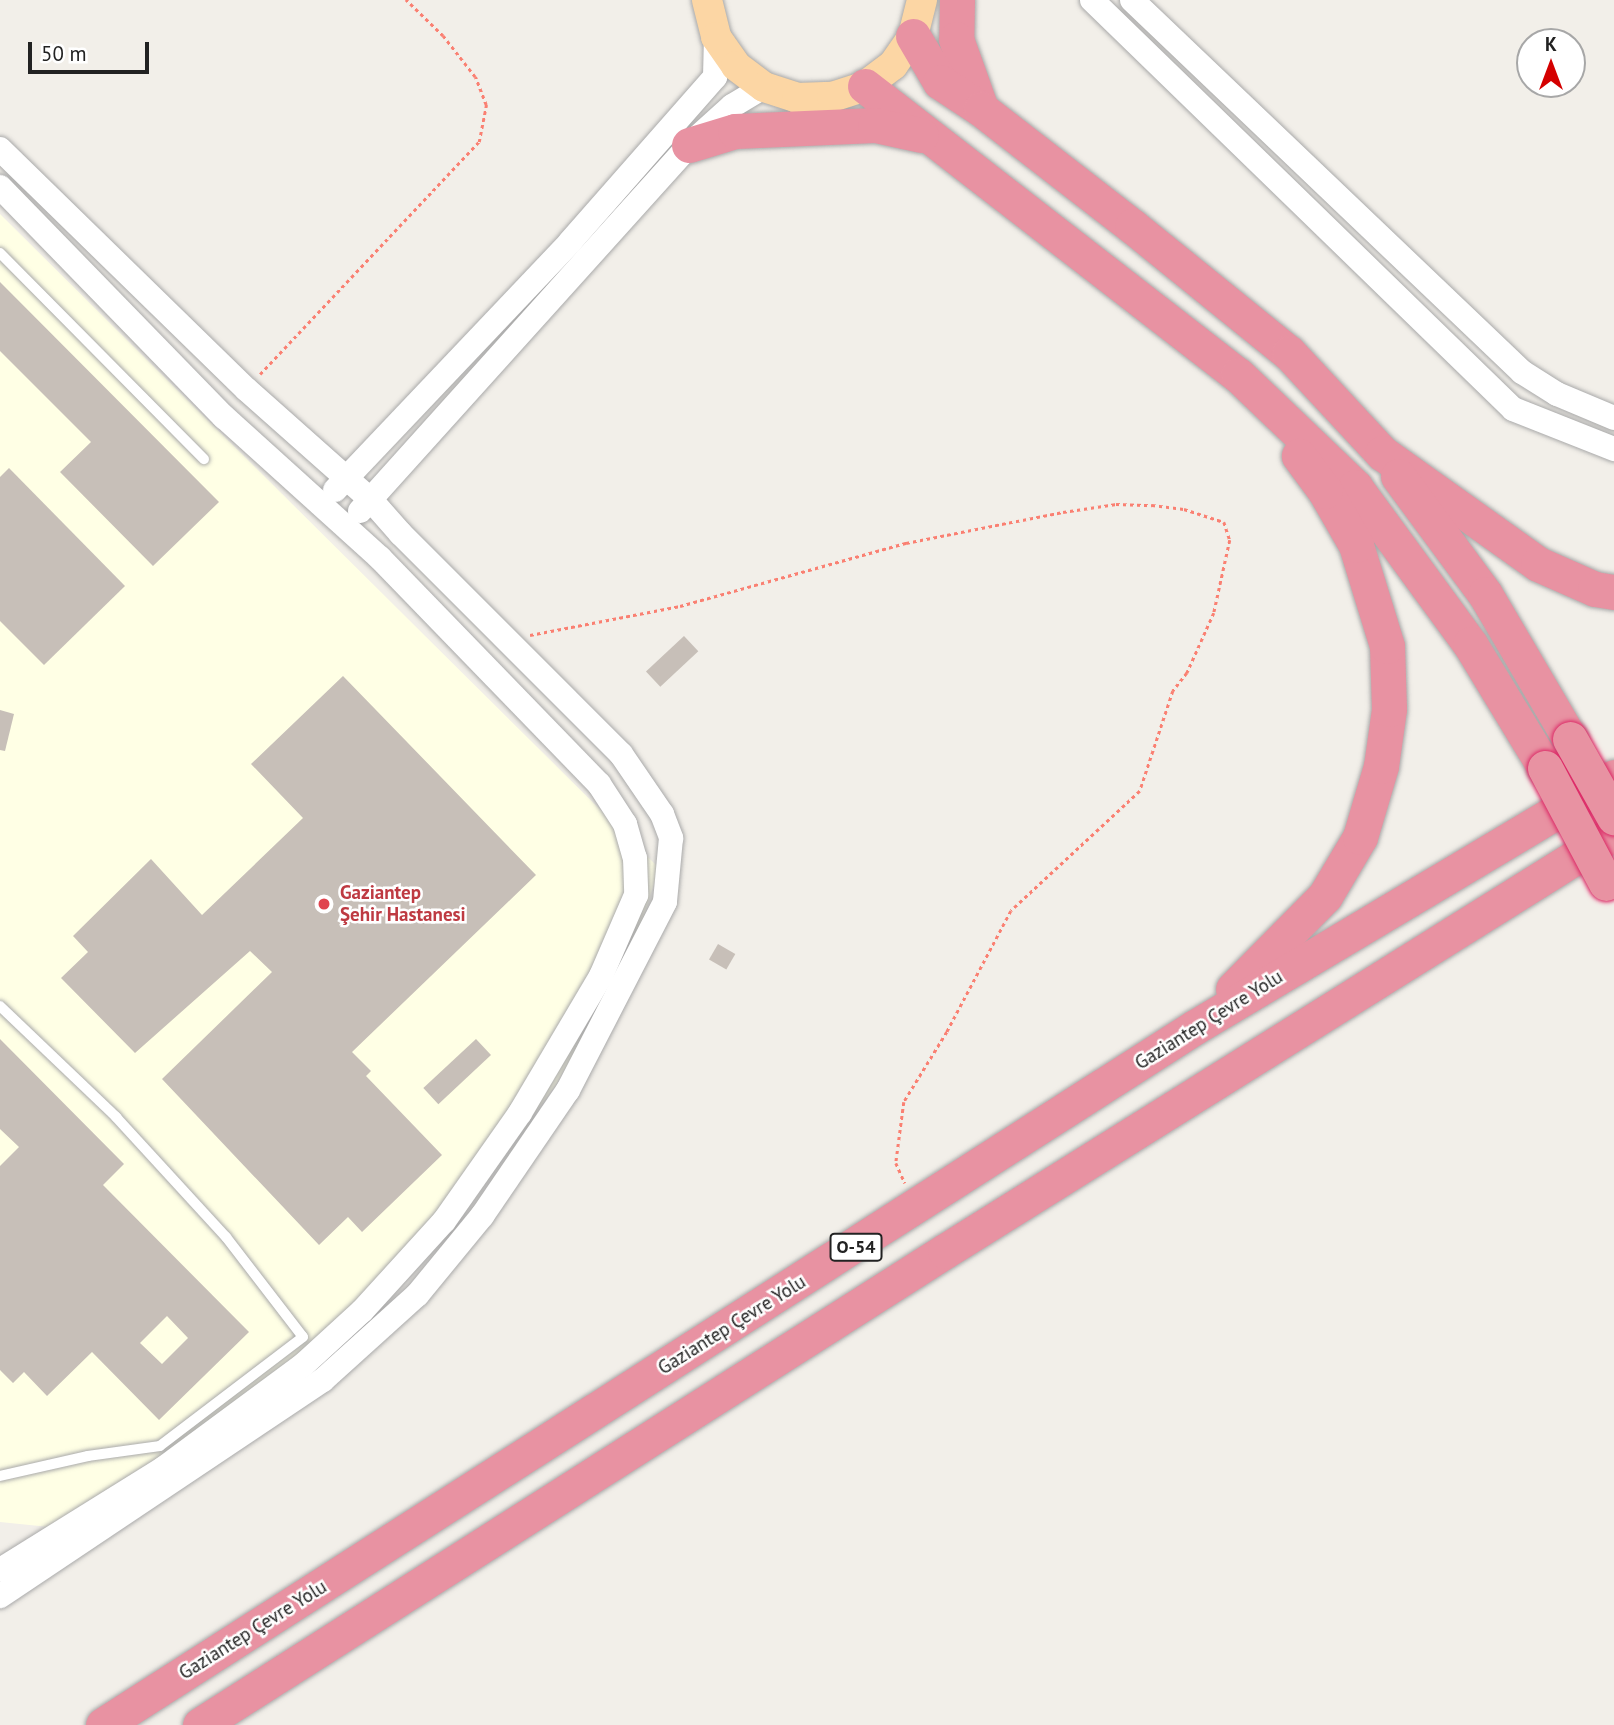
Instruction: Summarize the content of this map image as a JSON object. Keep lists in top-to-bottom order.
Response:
{
  "streets": {
    "highway": ["Gaziantep Çevre Yolu", "O-54"]
  },
  "places": ["Gaziantep Şehir Hastanesi"],
  "scale_bar": "50 m",
  "north": "top"
}
